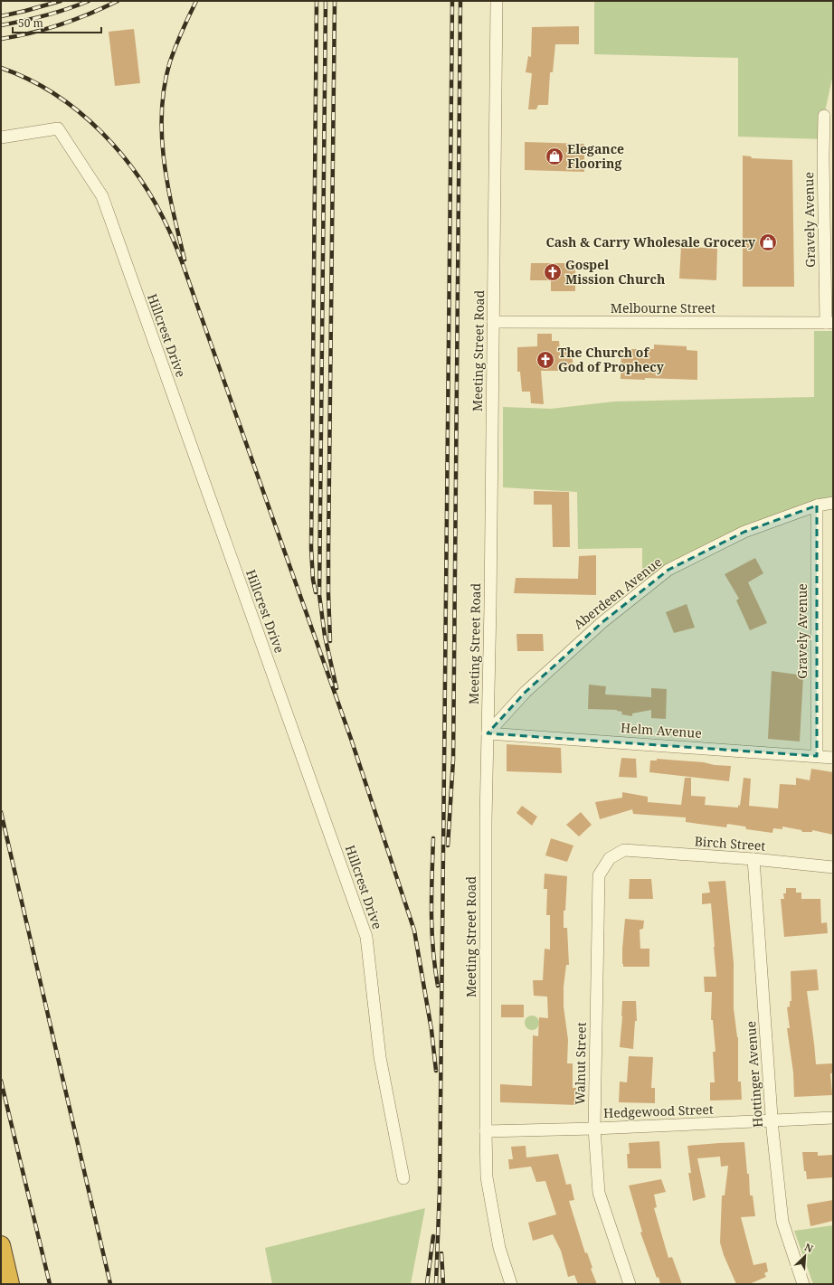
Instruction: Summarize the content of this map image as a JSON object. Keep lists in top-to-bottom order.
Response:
{
  "streets": {
    "street": [
      "Gravely Avenue",
      "Melbourne Street",
      "Hillcrest Drive",
      "Meeting Street Road",
      "Aberdeen Avenue",
      "Helm Avenue",
      "Birch Street",
      "Walnut Street",
      "Hottinger Avenue",
      "Hedgewood Street"
    ]
  },
  "crossings": [
    ["Gravely Avenue", "Melbourne Street"],
    ["Gravely Avenue", "Aberdeen Avenue"],
    ["Gravely Avenue", "Helm Avenue"],
    ["Melbourne Street", "Meeting Street Road"],
    ["Meeting Street Road", "Aberdeen Avenue"],
    ["Meeting Street Road", "Helm Avenue"],
    ["Meeting Street Road", "Hedgewood Street"],
    ["Aberdeen Avenue", "Helm Avenue"],
    ["Birch Street", "Walnut Street"],
    ["Birch Street", "Hottinger Avenue"],
    ["Walnut Street", "Hedgewood Street"],
    ["Hottinger Avenue", "Hedgewood Street"]
  ],
  "places": {
    "shop": ["Elegance Flooring", "Cash & Carry Wholesale Grocery"],
    "church": ["Gospel Mission Church", "The Church of God of Prophecy"]
  },
  "scale_bar": "50 m",
  "north": "top right"
}
